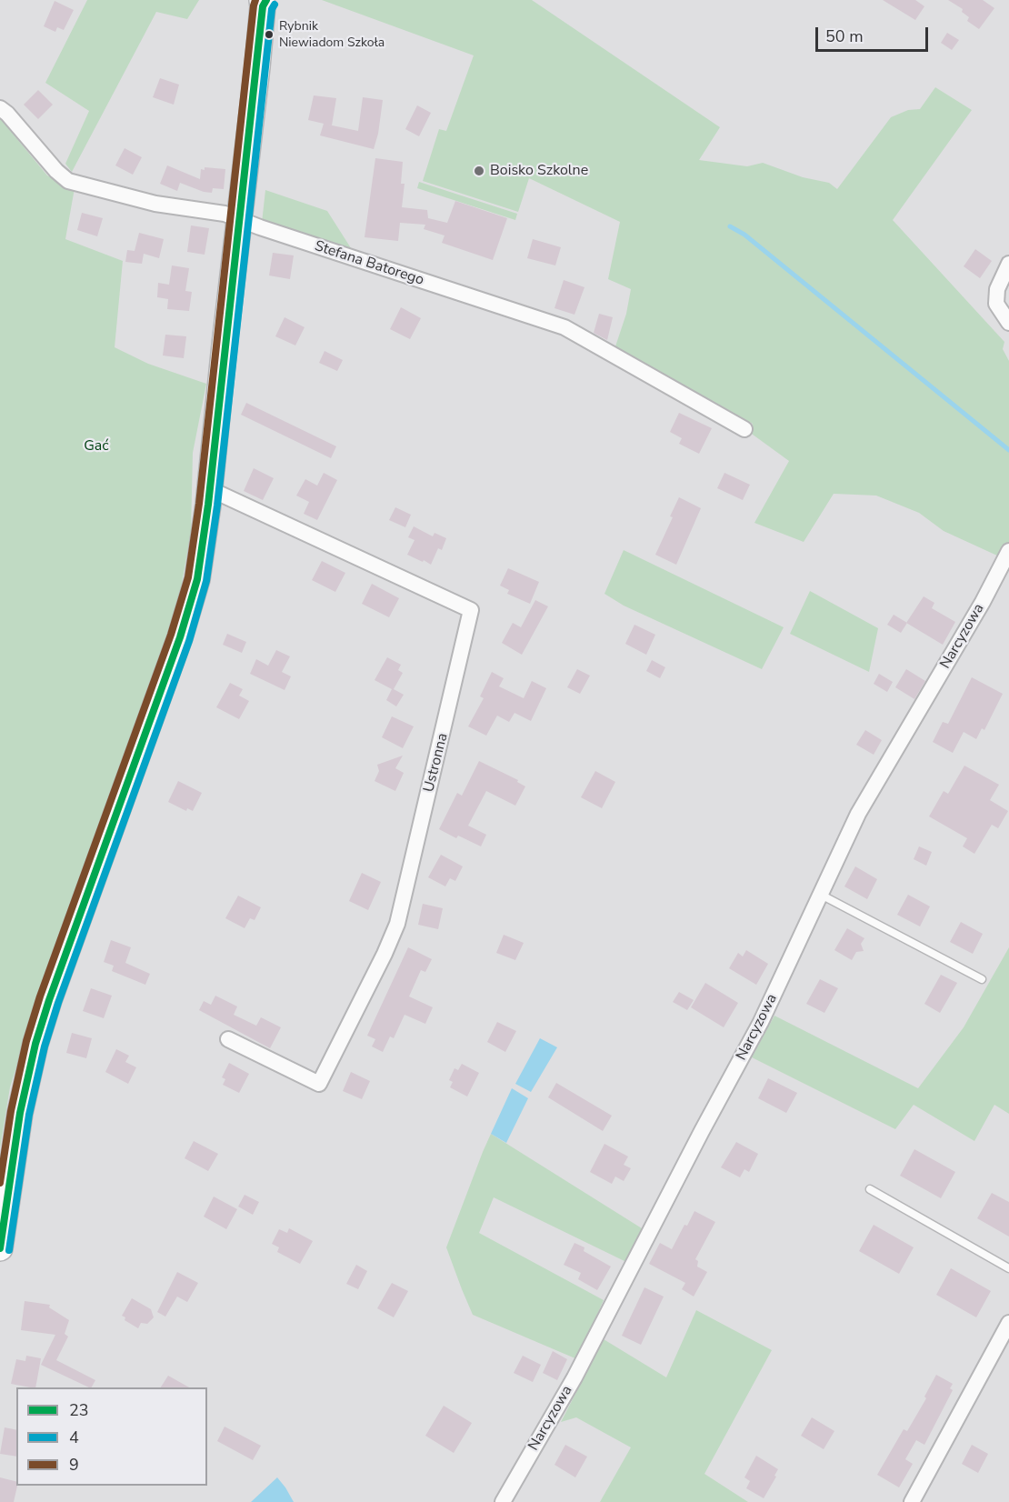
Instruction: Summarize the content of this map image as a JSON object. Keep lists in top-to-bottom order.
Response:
{
  "streets": {
    "street": ["Stefana Batorego", "Narcyzowa", "Ustronna"]
  },
  "parks": ["Gać"],
  "places": ["Rybnik Niewiadom Szkoła", "Boisko Szkolne"],
  "lines": ["transit line 23", "transit line 9", "transit line 4"],
  "legend": ["23", "4", "9"],
  "scale_bar": "50 m"
}
